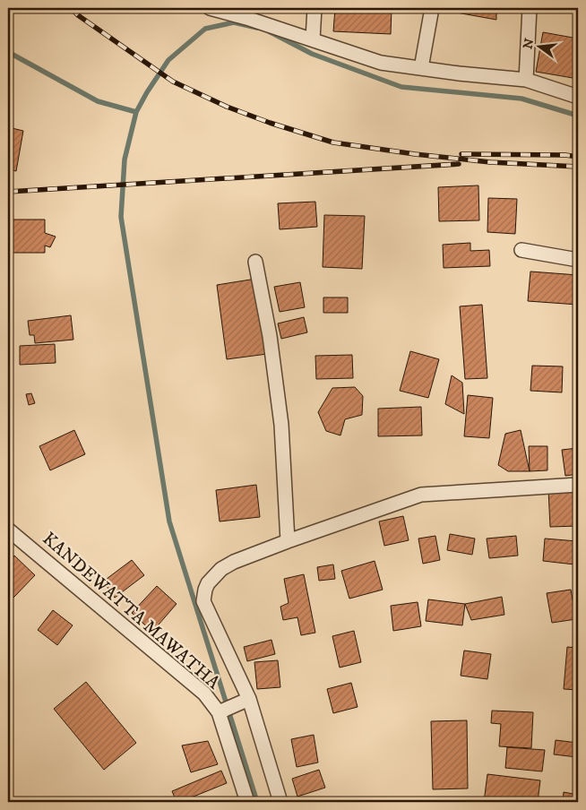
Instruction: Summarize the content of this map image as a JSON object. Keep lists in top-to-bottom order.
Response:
{
  "streets": {
    "street": ["KANDEWATTA MAWATHA"]
  },
  "north": "left"
}
